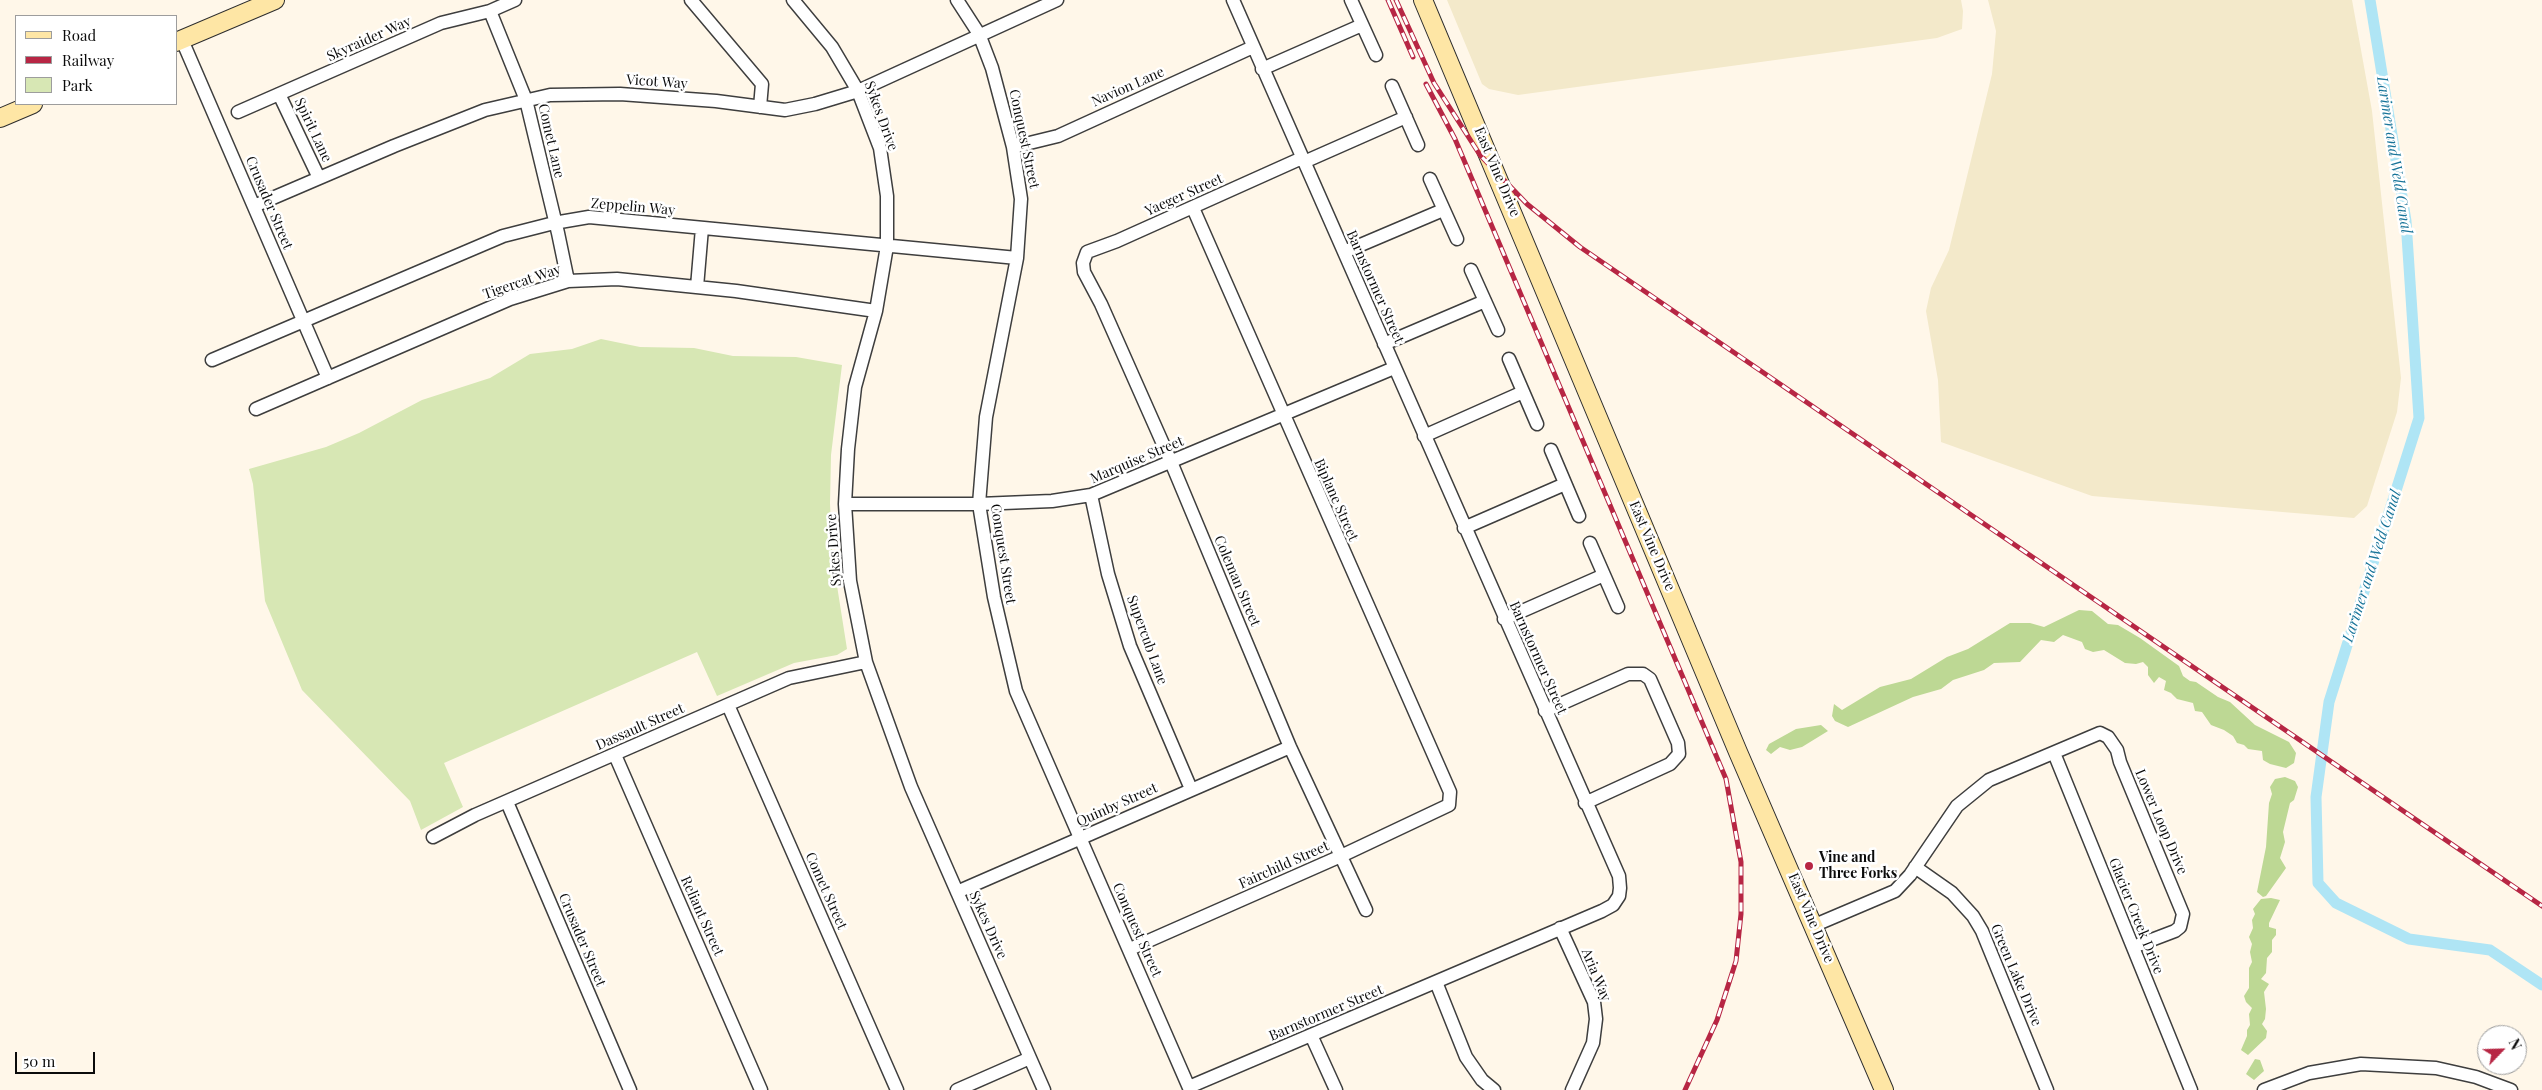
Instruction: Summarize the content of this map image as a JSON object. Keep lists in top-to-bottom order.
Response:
{
  "streets": {
    "street": [
      "Skyraider Way",
      "Vicot Way",
      "Navion Lane",
      "Sykes Drive",
      "Spirit Lane",
      "Conquest Street",
      "Comet Lane",
      "East Vine Drive",
      "Yaeger Street",
      "Crusader Street",
      "Zeppelin Way",
      "Tigercat Way",
      "Barnstormer Street",
      "Marquise Street",
      "Biplane Street",
      "Coleman Street",
      "Supercub Lane",
      "Dassault Street",
      "Quinby Street",
      "Lower Loop Drive",
      "Fairchild Street",
      "Comet Street",
      "Reliant Street",
      "Glacier Creek Drive",
      "Aria Way",
      "Green Lake Drive"
    ]
  },
  "crossings": [
    ["Skyraider Way", "Spirit Lane"],
    ["Skyraider Way", "Comet Lane"],
    ["Vicot Way", "Sykes Drive"],
    ["Vicot Way", "Spirit Lane"],
    ["Vicot Way", "Conquest Street"],
    ["Vicot Way", "Comet Lane"],
    ["Vicot Way", "Crusader Street"],
    ["Navion Lane", "Conquest Street"],
    ["Navion Lane", "Barnstormer Street"],
    ["Sykes Drive", "Zeppelin Way"],
    ["Sykes Drive", "Tigercat Way"],
    ["Sykes Drive", "Marquise Street"],
    ["Sykes Drive", "Dassault Street"],
    ["Sykes Drive", "Quinby Street"],
    ["Conquest Street", "Zeppelin Way"],
    ["Conquest Street", "Barnstormer Street"],
    ["Conquest Street", "Marquise Street"],
    ["Conquest Street", "Quinby Street"],
    ["Conquest Street", "Fairchild Street"],
    ["Comet Lane", "Zeppelin Way"],
    ["Comet Lane", "Tigercat Way"],
    ["Yaeger Street", "Barnstormer Street"],
    ["Yaeger Street", "Biplane Street"],
    ["Yaeger Street", "Coleman Street"],
    ["Crusader Street", "Zeppelin Way"],
    ["Crusader Street", "Tigercat Way"],
    ["Crusader Street", "Dassault Street"],
    ["Barnstormer Street", "Marquise Street"],
    ["Barnstormer Street", "Aria Way"],
    ["Marquise Street", "Biplane Street"],
    ["Marquise Street", "Coleman Street"],
    ["Marquise Street", "Supercub Lane"],
    ["Biplane Street", "Fairchild Street"],
    ["Coleman Street", "Quinby Street"],
    ["Coleman Street", "Fairchild Street"],
    ["Supercub Lane", "Quinby Street"],
    ["Dassault Street", "Comet Street"],
    ["Dassault Street", "Reliant Street"],
    ["Lower Loop Drive", "Glacier Creek Drive"]
  ],
  "water": ["Larimer and Weld Canal"],
  "places": ["Vine and Three Forks"],
  "legend": ["Road", "Railway", "Park"],
  "scale_bar": "50 m",
  "north": "top right"
}
